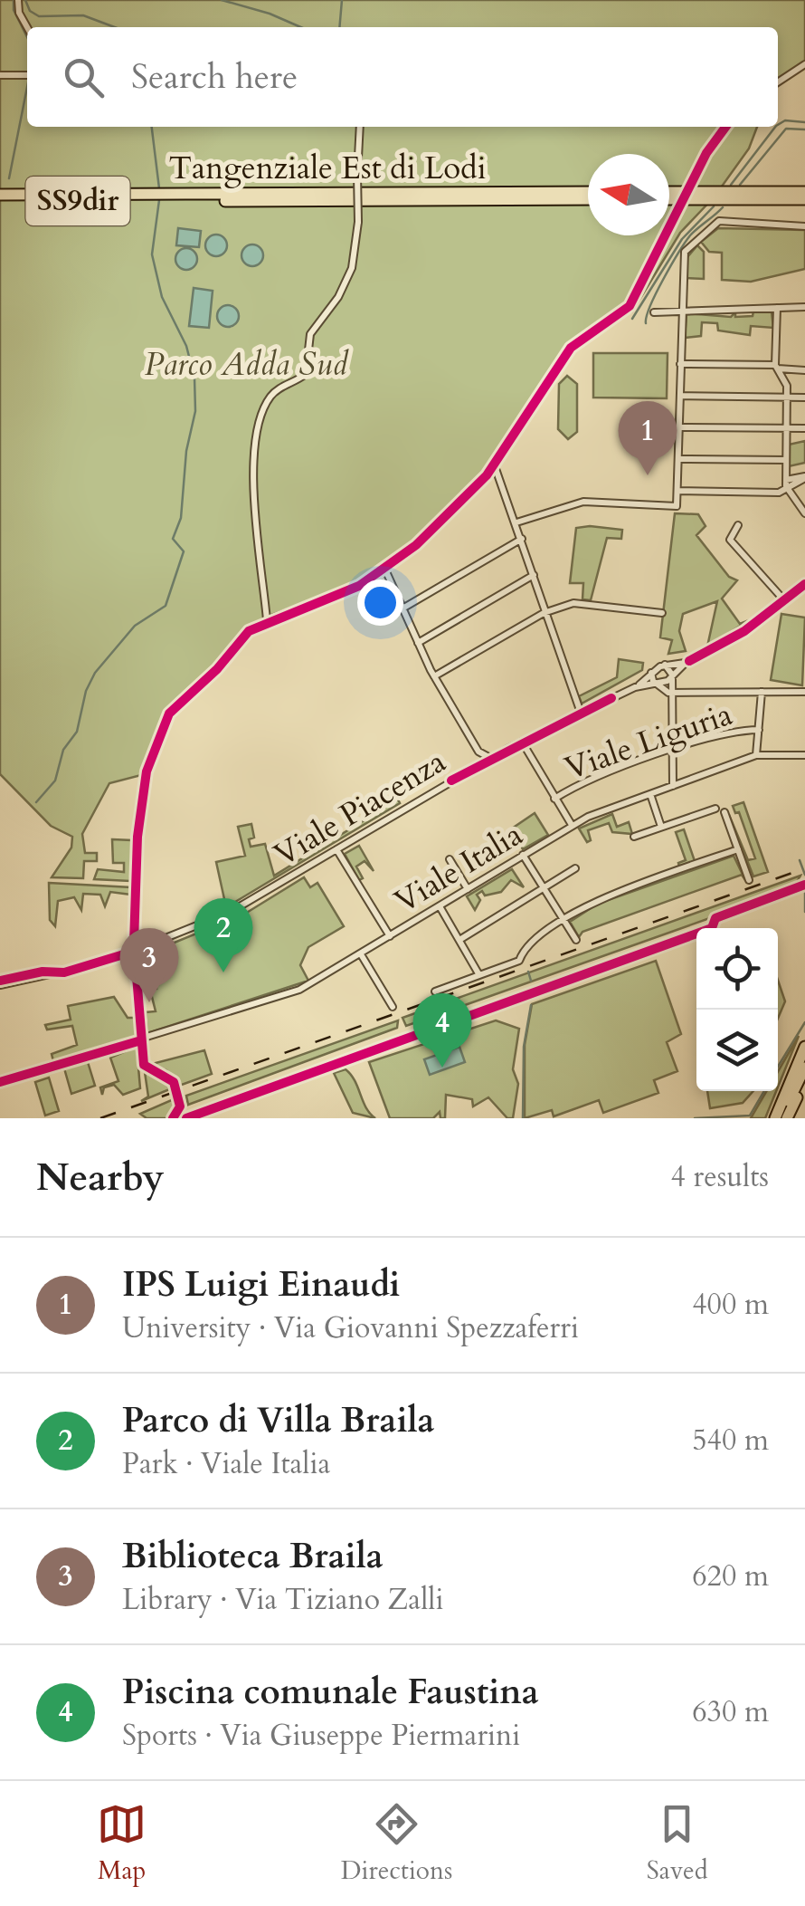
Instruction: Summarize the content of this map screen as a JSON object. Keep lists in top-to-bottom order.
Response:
{
  "streets": {
    "highway": ["Tangenziale Est di Lodi", "SS9dir"],
    "street": ["Viale Liguria", "Viale Piacenza", "Viale Italia"]
  },
  "parks": ["Parco Adda Sud"],
  "north": "left",
  "page": {
    "search": "Search here",
    "pins": [
      "1",
      "2",
      "3",
      "4"
    ],
    "heading": ["Nearby", "4 results"],
    "list": [
      {
        "mark": "1",
        "name": "IPS Luigi Einaudi",
        "note": "University · Via Giovanni Spezzaferri",
        "value": "400 m"
      },
      {
        "mark": "2",
        "name": "Parco di Villa Braila",
        "note": "Park · Viale Italia",
        "value": "540 m"
      },
      {
        "mark": "3",
        "name": "Biblioteca Braila",
        "note": "Library · Via Tiziano Zalli",
        "value": "620 m"
      },
      {
        "mark": "4",
        "name": "Piscina comunale Faustina",
        "note": "Sports · Via Giuseppe Piermarini",
        "value": "630 m"
      }
    ],
    "nav": ["Map", "Directions", "Saved"]
  }
}
